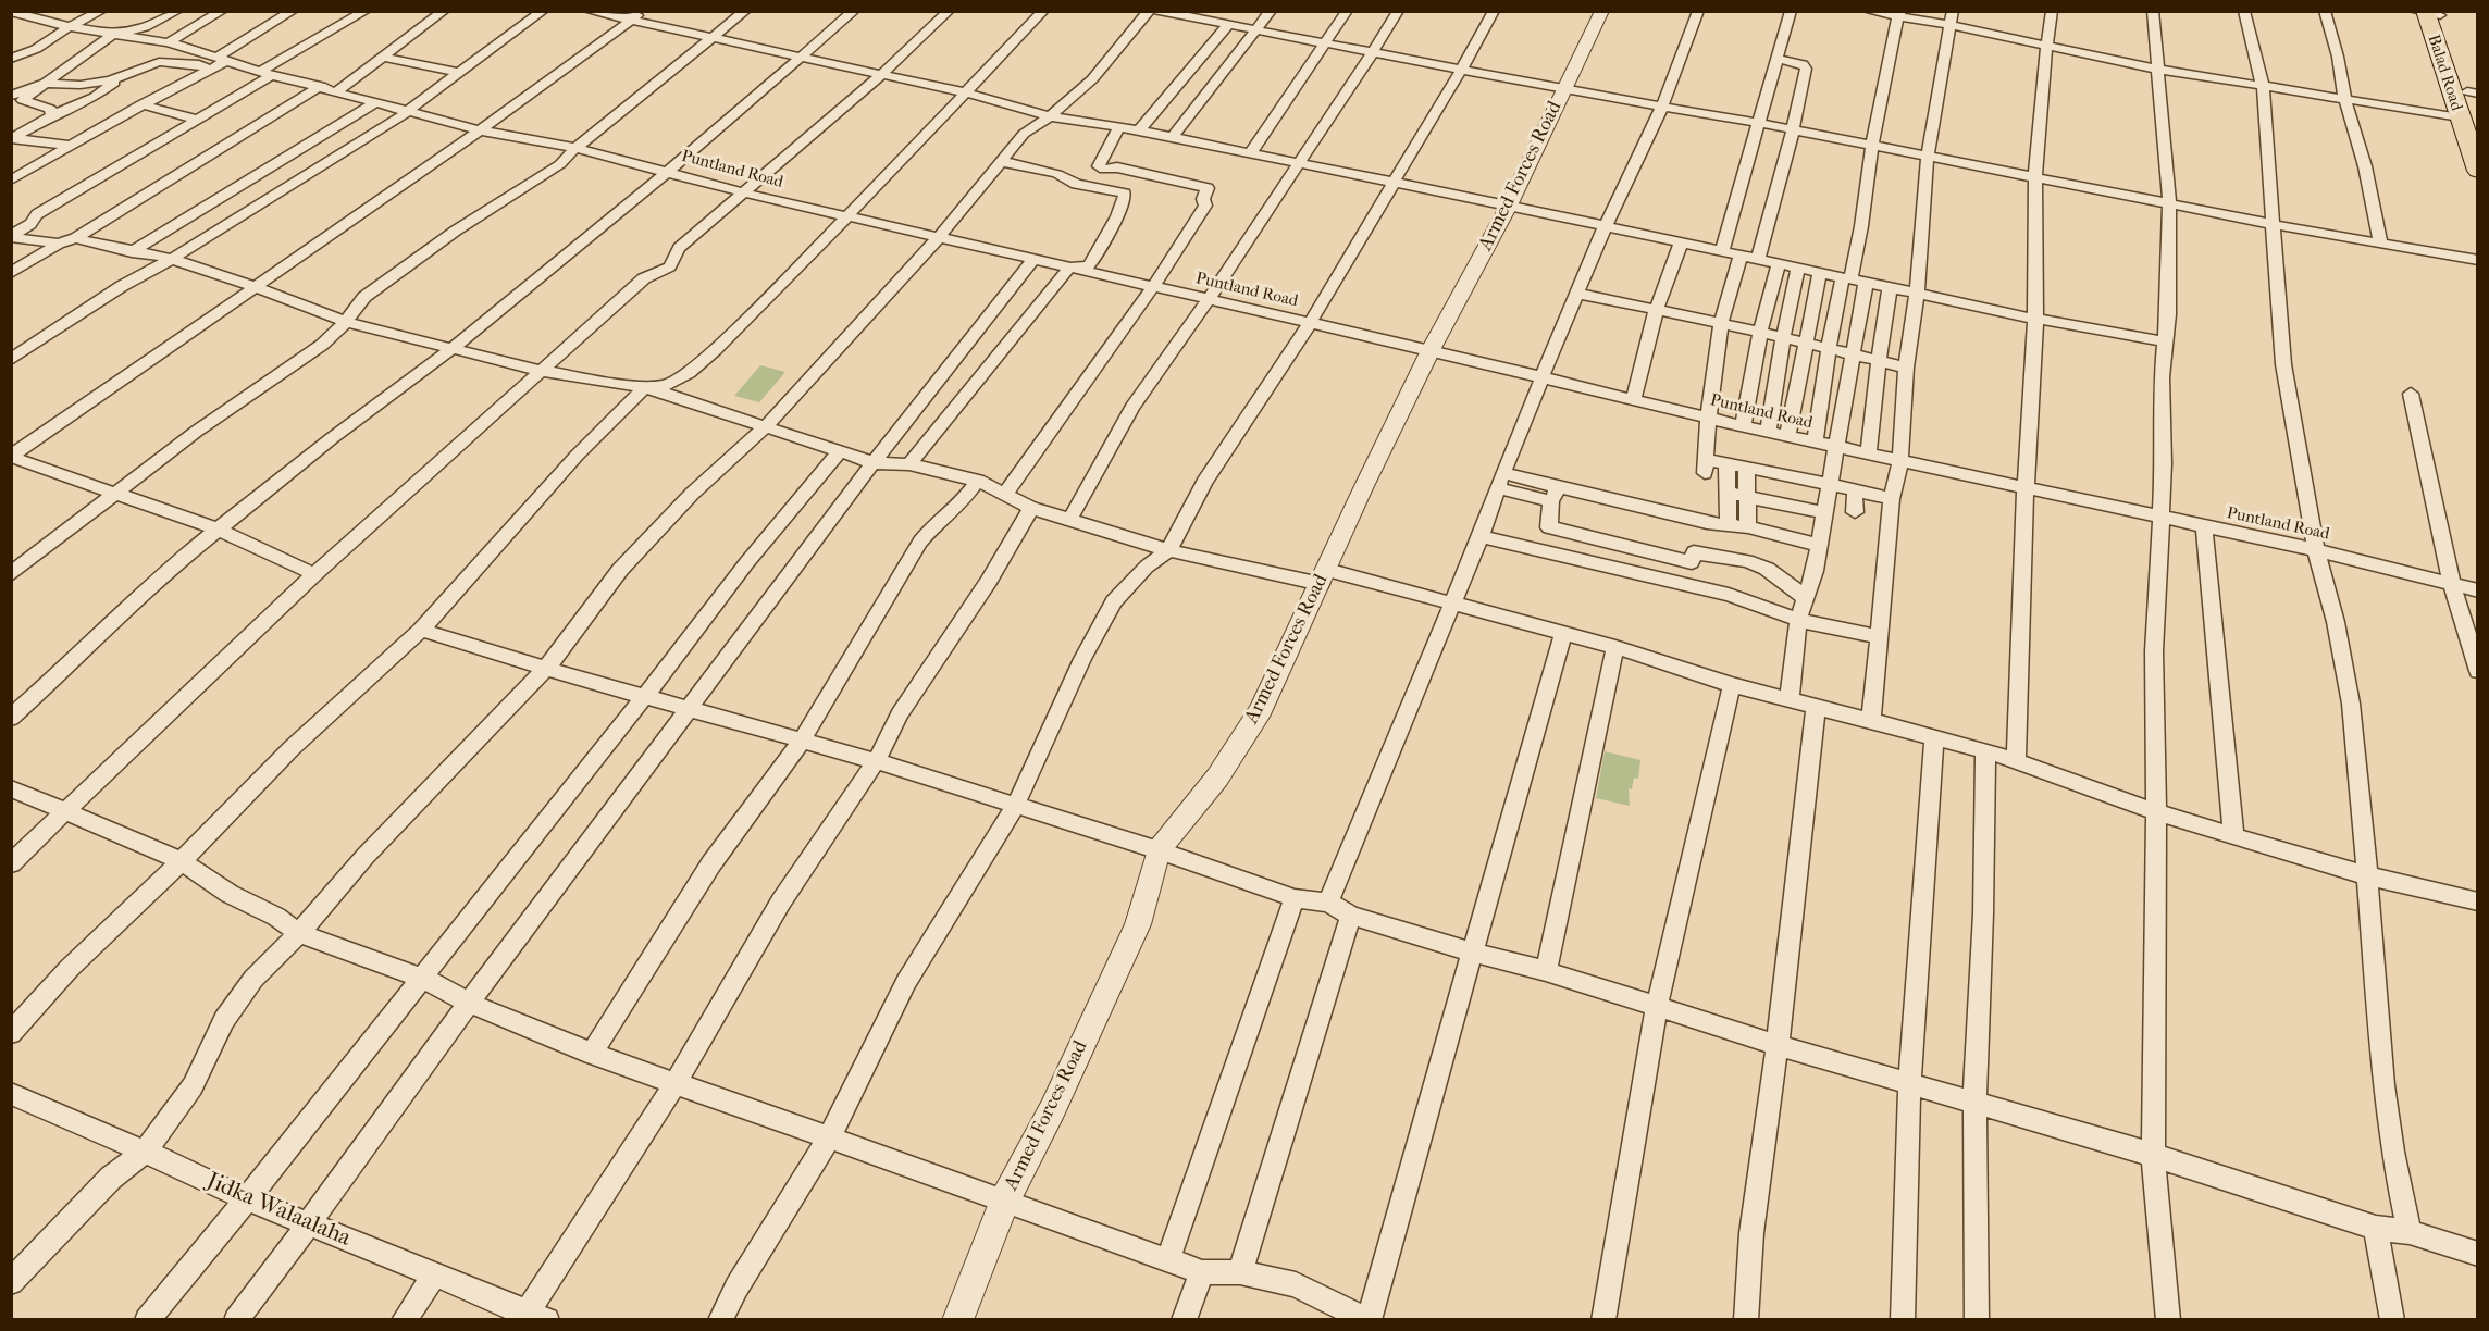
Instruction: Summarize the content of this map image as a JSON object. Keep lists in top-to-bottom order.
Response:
{
  "streets": {
    "highway": ["Balad Road"],
    "street": ["Puntland Road", "Armed Forces Road", "Jidka Walaalaha"]
  },
  "crossings": [
    ["Puntland Road", "Armed Forces Road"]
  ]
}
